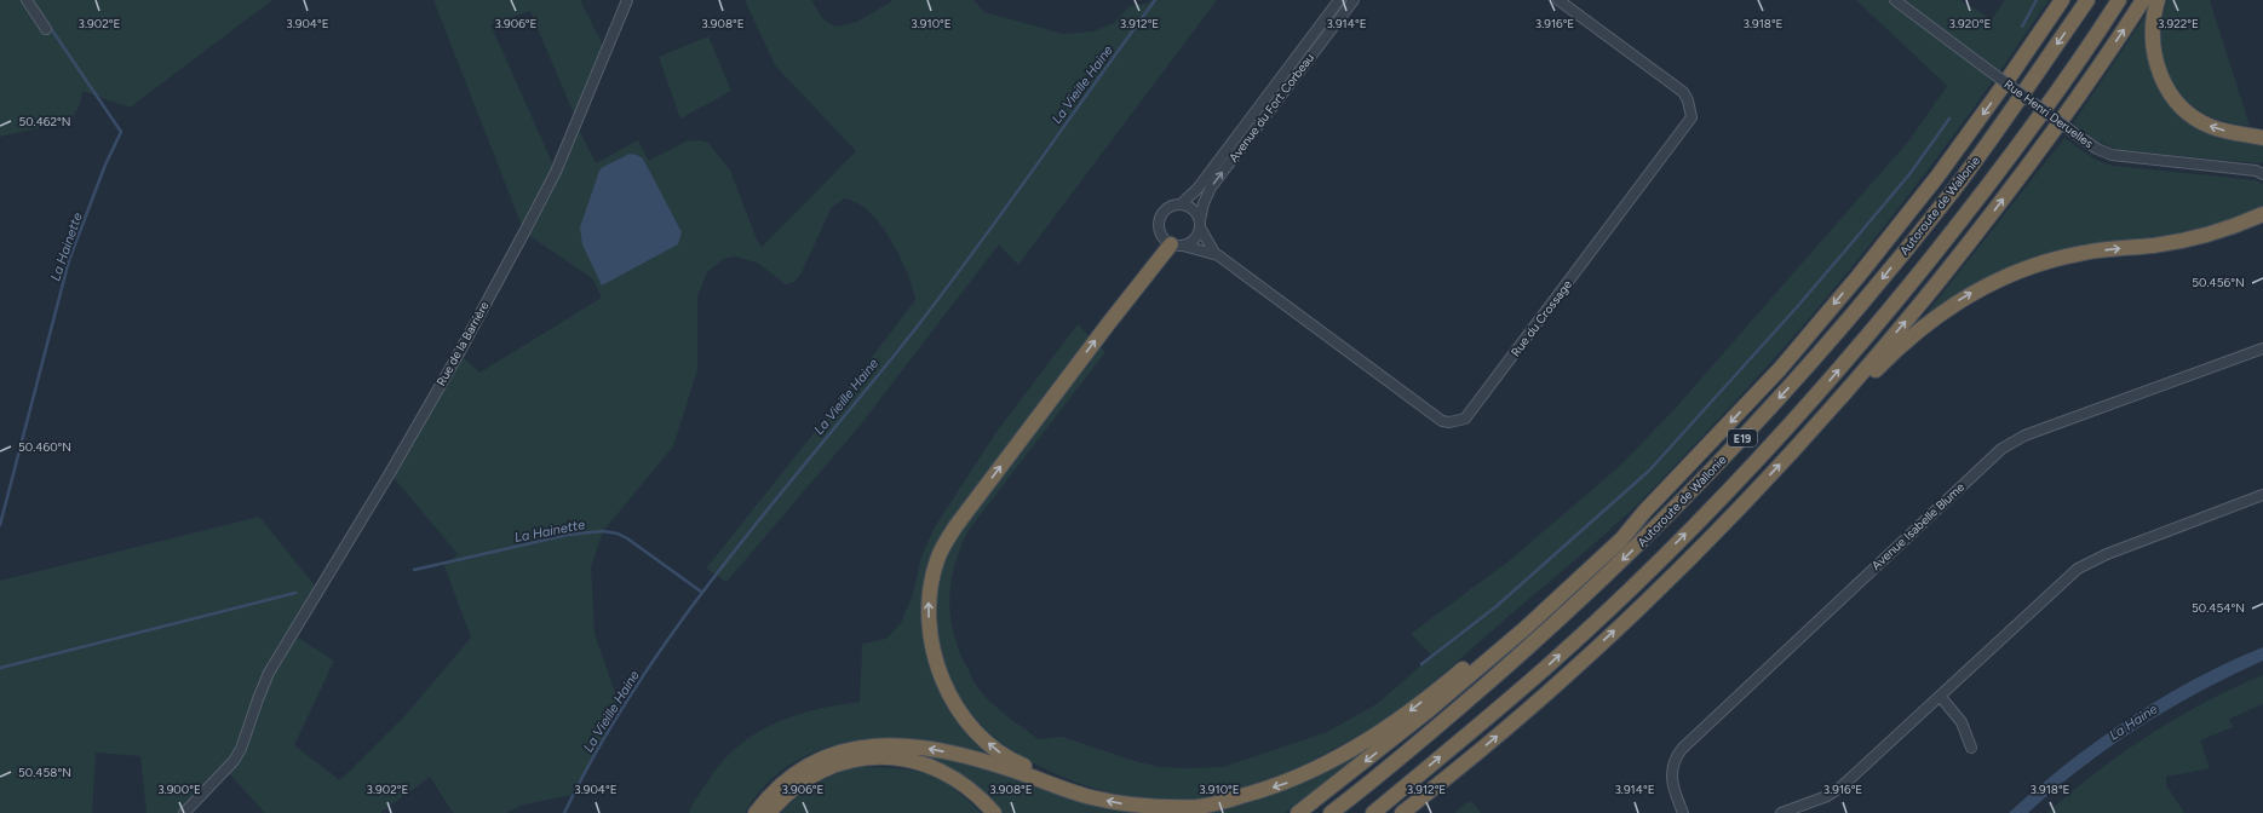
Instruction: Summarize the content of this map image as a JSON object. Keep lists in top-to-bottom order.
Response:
{
  "streets": {
    "highway": ["Autoroute de Wallonie", "E19"],
    "street": [
      "Avenue du Fort Corbeau",
      "Rue Henri Deruelles",
      "Rue du Crossage",
      "Rue de la Barrière",
      "Avenue Isabelle Blume"
    ]
  },
  "water": ["La Vieille Haine", "La Hainette", "La Haine"],
  "coordinates": [
    "3.902°E",
    "3.904°E",
    "3.906°E",
    "3.908°E",
    "3.910°E",
    "3.912°E",
    "3.914°E",
    "3.916°E",
    "3.918°E",
    "3.920°E",
    "3.922°E",
    "50.462°N",
    "50.456°N",
    "50.460°N",
    "50.454°N",
    "50.458°N",
    "3.900°E"
  ]
}
